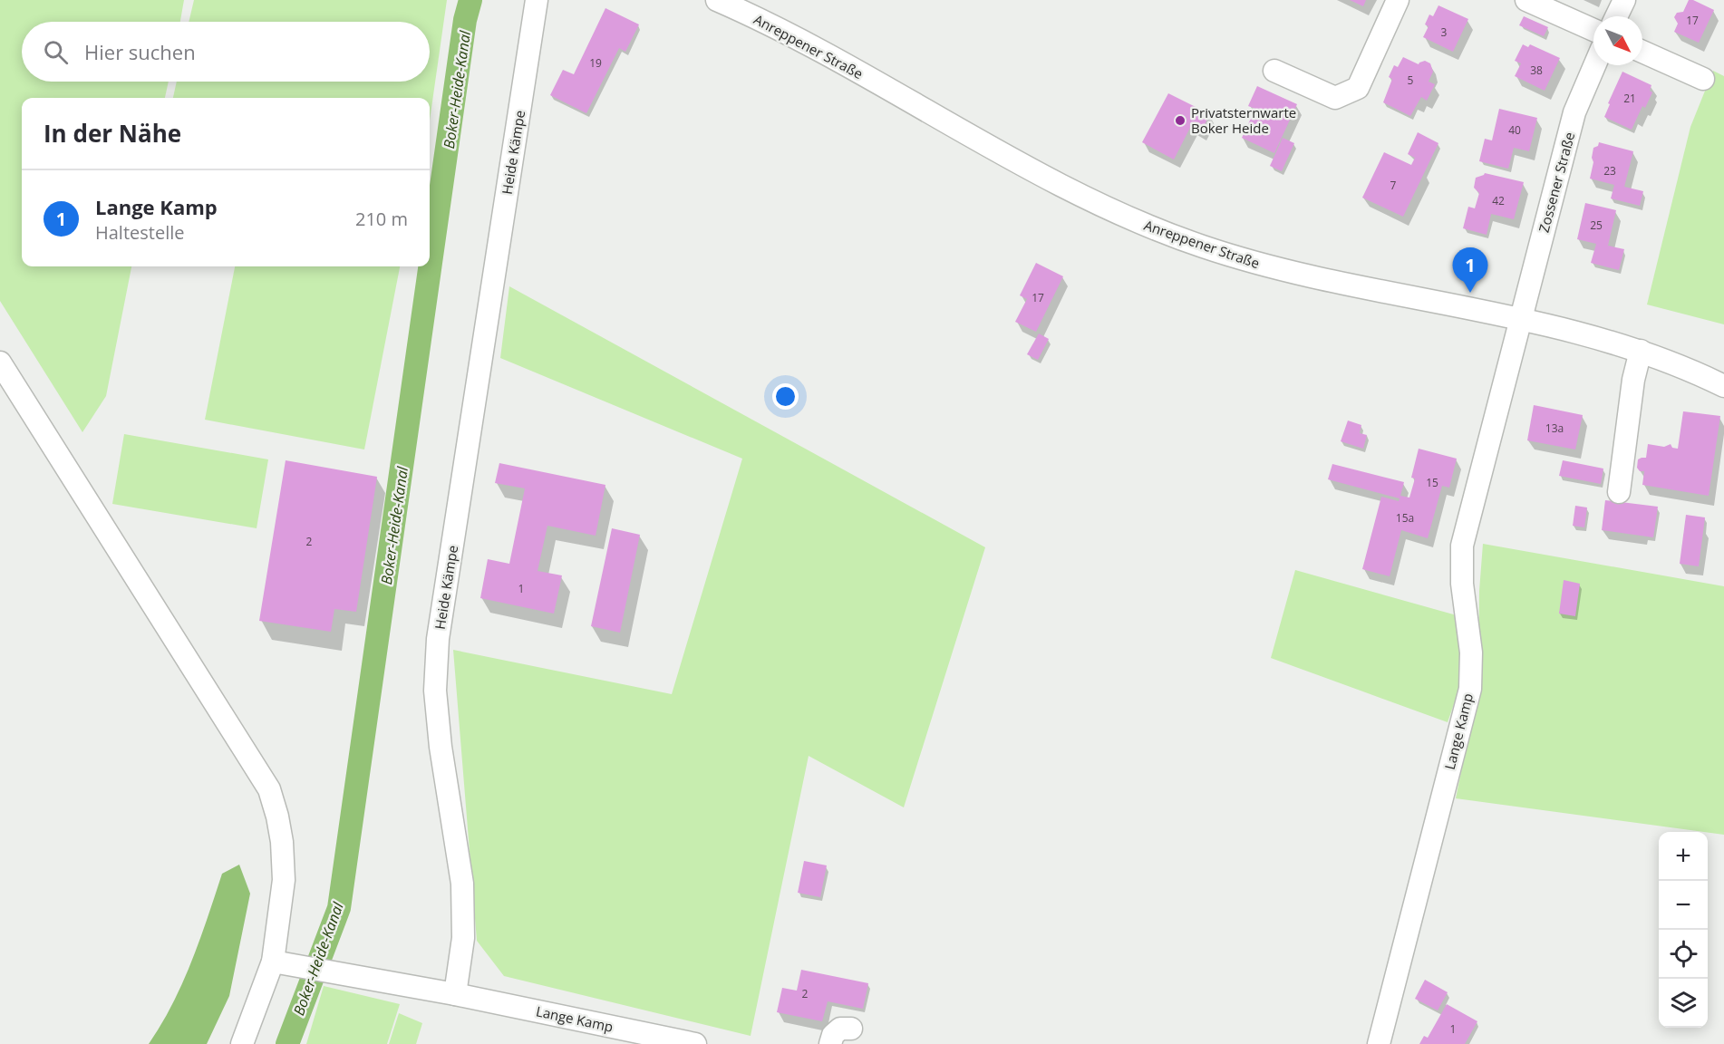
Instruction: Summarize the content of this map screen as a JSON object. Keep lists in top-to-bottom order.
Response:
{
  "streets": {
    "street": [
      "Anreppener Straße",
      "Heide Kämpe",
      "Zossener Straße",
      "Lange Kamp"
    ]
  },
  "crossings": [
    ["Anreppener Straße", "Zossener Straße"],
    ["Anreppener Straße", "Lange Kamp"],
    ["Heide Kämpe", "Lange Kamp"],
    ["Zossener Straße", "Lange Kamp"]
  ],
  "water": ["Boker-Heide-Kanal"],
  "places": ["Privatsternwarte Boker Heide"],
  "house_numbers": [
    "17",
    "3",
    "19",
    "38",
    "5",
    "21",
    "40",
    "23",
    "7",
    "42",
    "25",
    "17",
    "13a",
    "15",
    "15a",
    "2",
    "1",
    "2",
    "1"
  ],
  "north": "bottom right",
  "page": {
    "search": "Hier suchen",
    "heading": "In der Nähe",
    "list": [
      {
        "mark": "1",
        "name": "Lange Kamp",
        "note": "Haltestelle",
        "value": "210 m"
      }
    ],
    "pins": "1",
    "map_buttons": ["+", "−"]
  }
}
